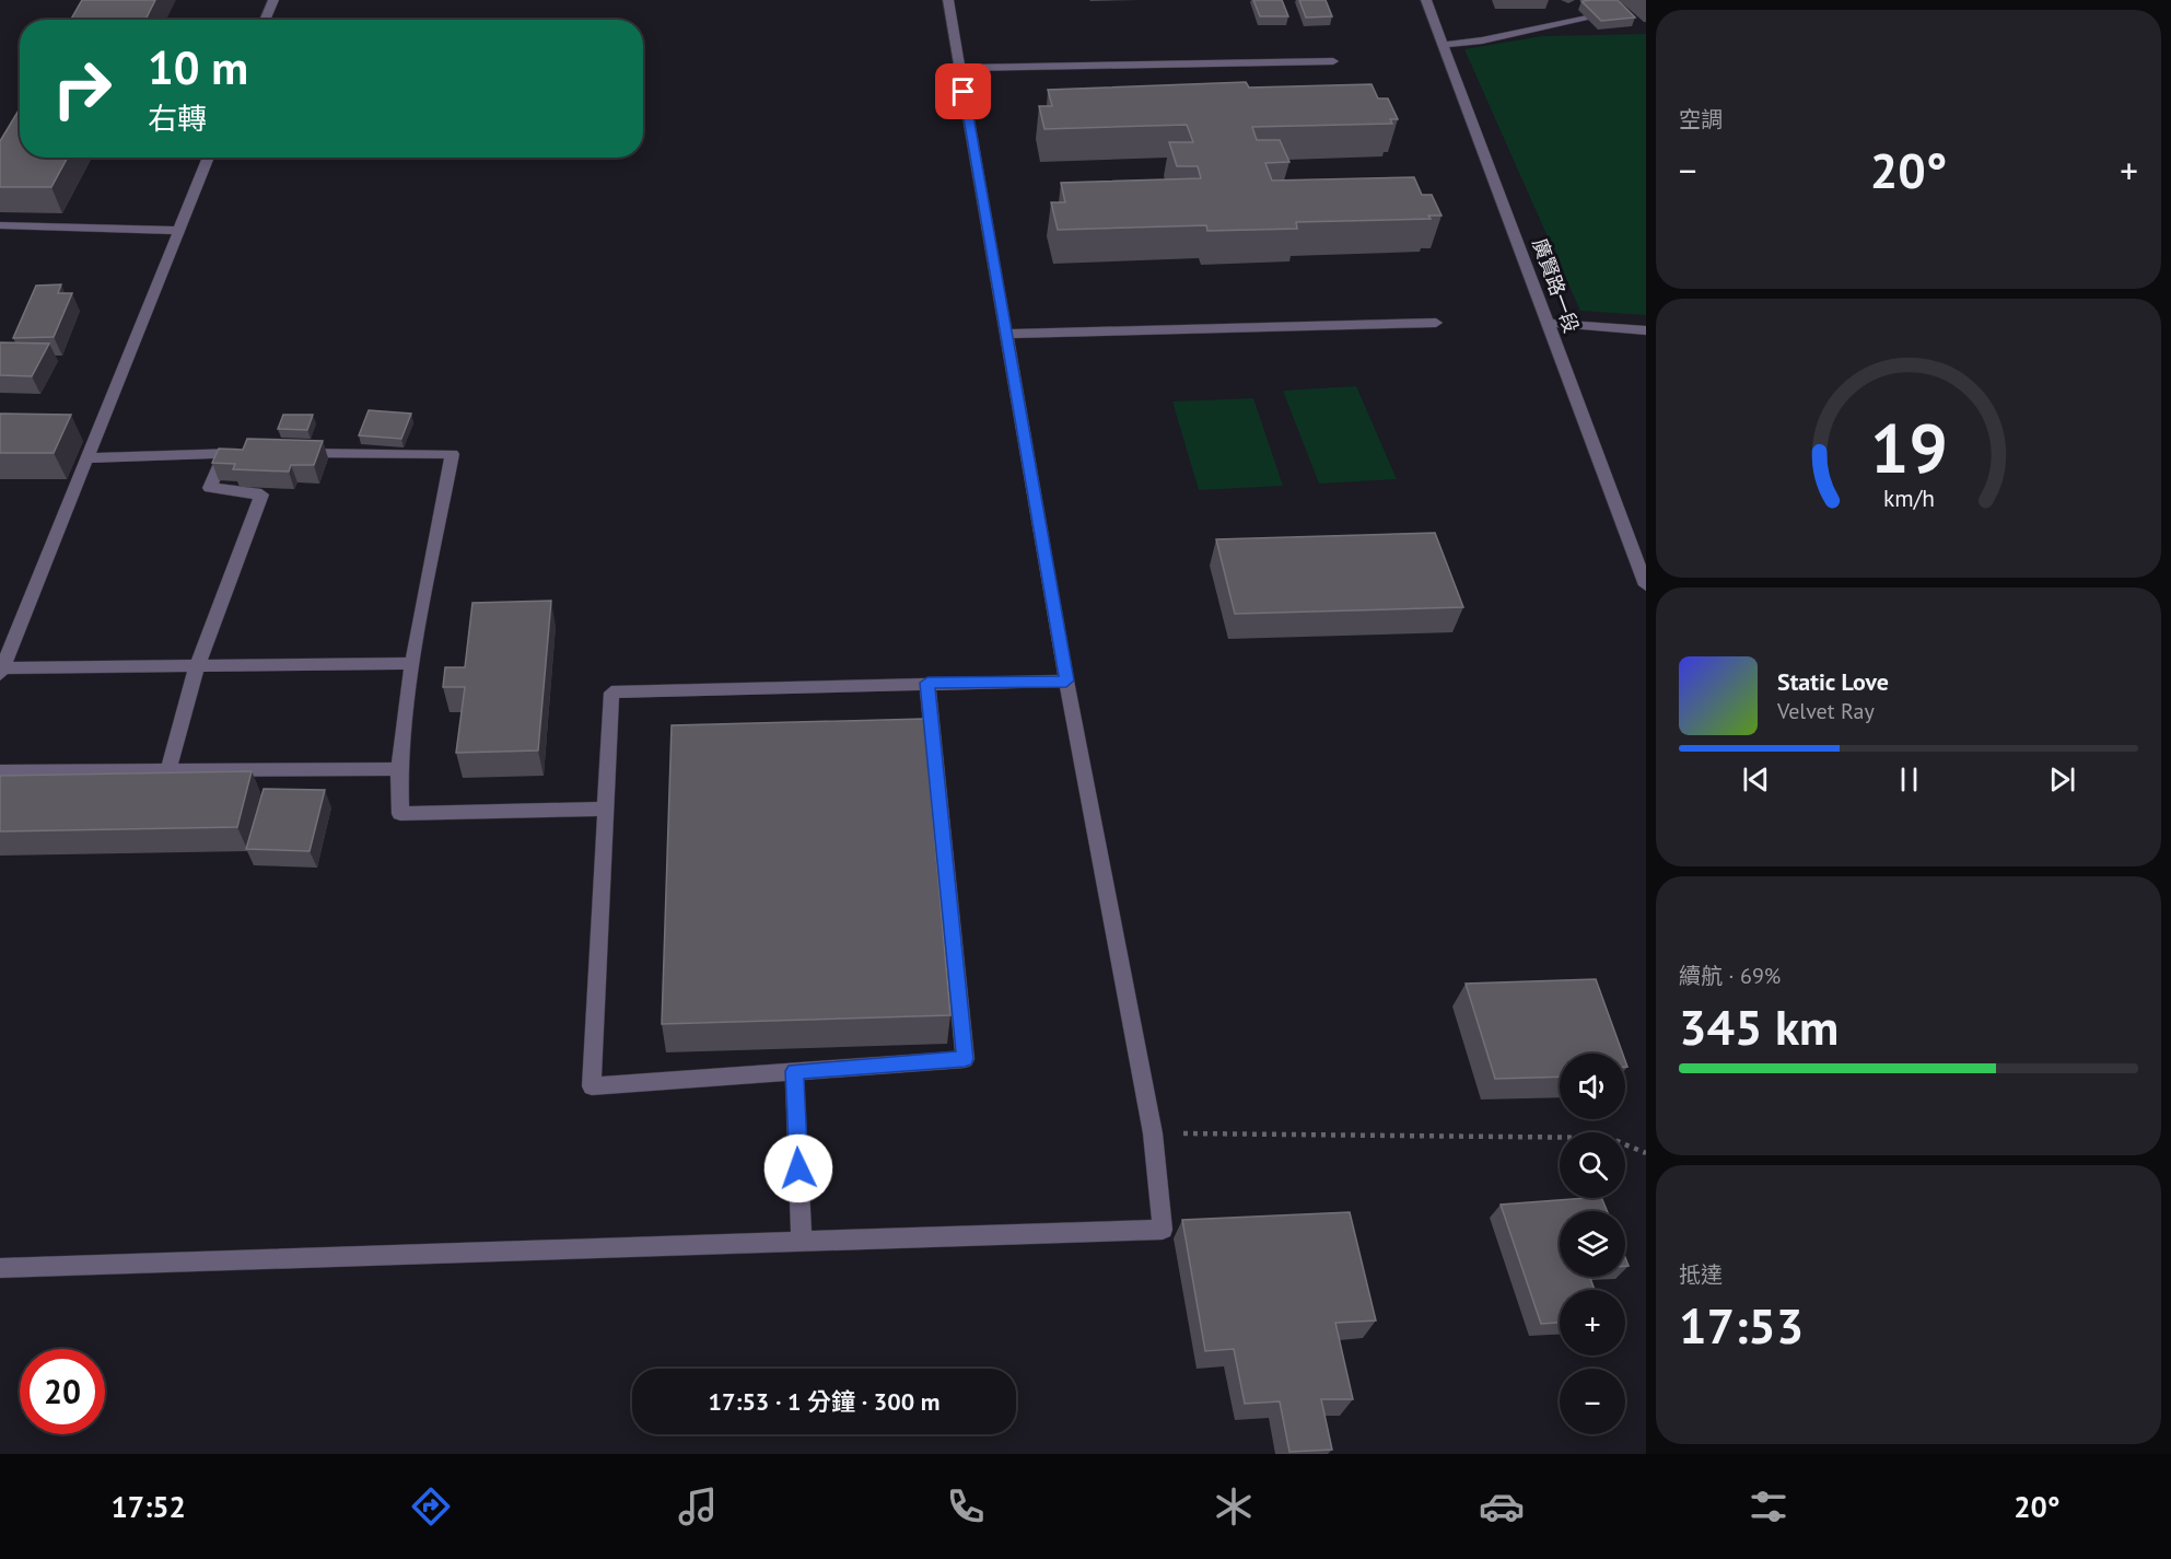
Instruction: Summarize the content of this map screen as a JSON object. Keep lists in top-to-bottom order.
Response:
{
  "streets": {
    "street": ["廣賢路一段"]
  },
  "page": {
    "tile": [
      "空調",
      ["續航 · 69%", "345 km"],
      ["抵達", "17:53"]
    ],
    "turn": ["10 m", "右轉"],
    "heat": ["−", "20°", "+"],
    "song": ["Static Love", "Velvet Ray"],
    "map_buttons": ["+", "−"],
    "limit": "20",
    "trip": "17:53 · 1 分鐘 · 300 m",
    "tabs": ["17:52", "20°"],
    "gauge": ["19", "km/h"]
  }
}
